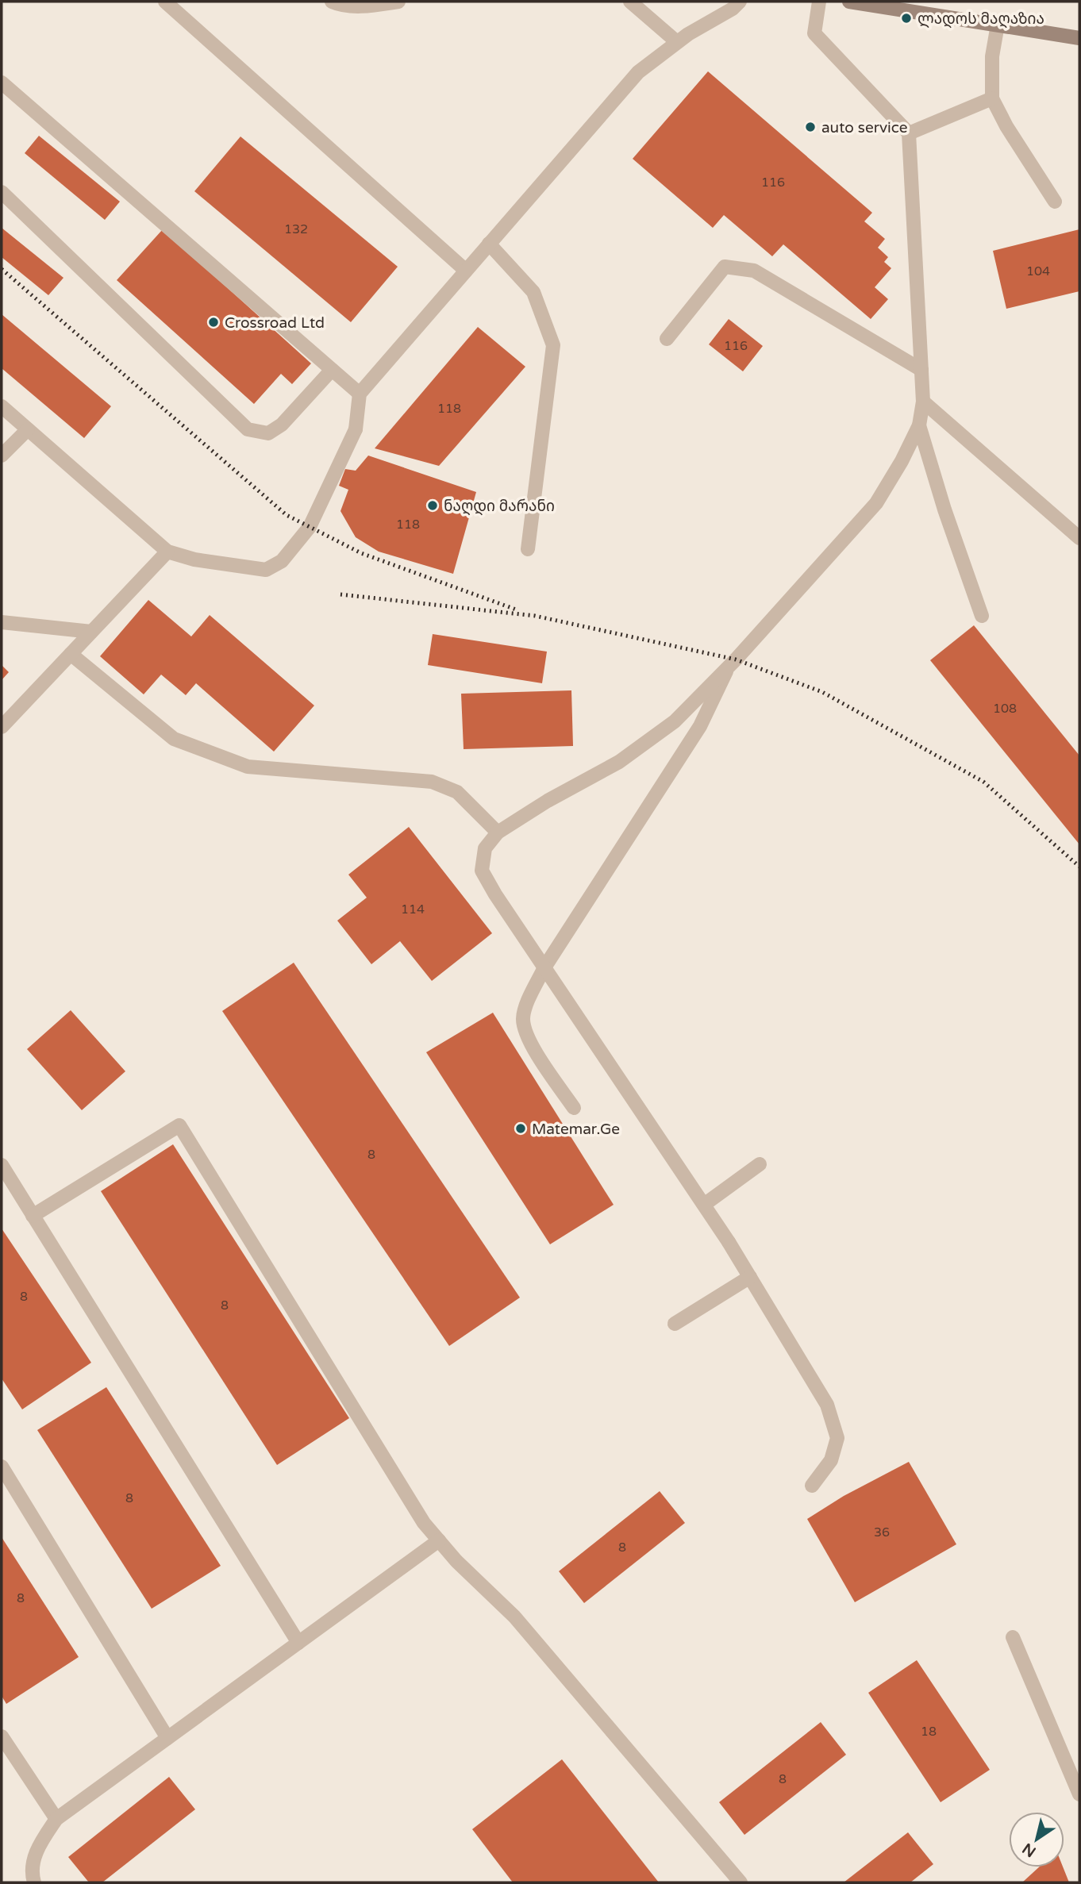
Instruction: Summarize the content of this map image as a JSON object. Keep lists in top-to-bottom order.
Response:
{
  "places": [
    "ლადოს მაღაზია",
    "auto service",
    "Crossroad Ltd",
    "ნაღდი მარანი",
    "Matemar.Ge"
  ],
  "house_numbers": [
    "116",
    "132",
    "104",
    "116",
    "118",
    "118",
    "108",
    "114",
    "8",
    "8",
    "8",
    "8",
    "36",
    "8",
    "8",
    "18",
    "8"
  ],
  "north": "bottom left"
}
